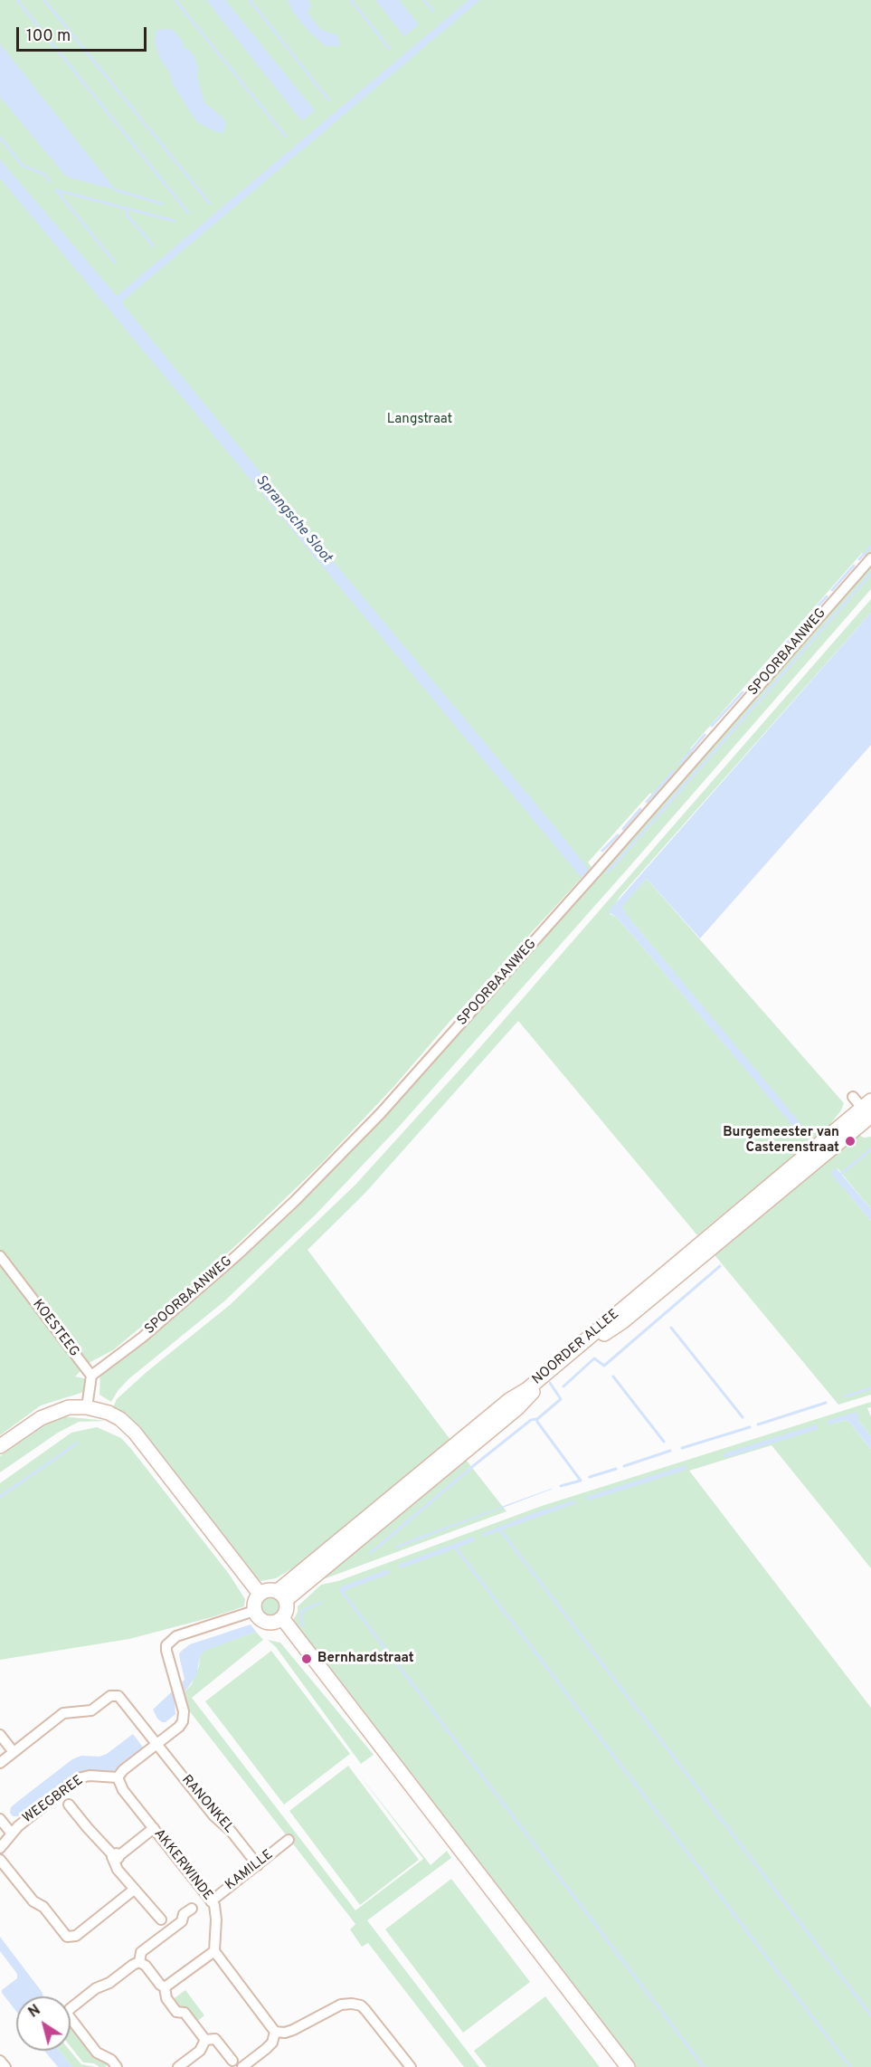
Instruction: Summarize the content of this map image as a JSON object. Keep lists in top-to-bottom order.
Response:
{
  "streets": {
    "street": [
      "SPOORBAANWEG",
      "KOESTEEG",
      "NOORDER ALLEE",
      "WEEGBREE",
      "RANONKEL",
      "AKKERWINDE",
      "KAMILLE"
    ]
  },
  "crossings": [
    ["SPOORBAANWEG", "KOESTEEG"],
    ["WEEGBREE", "AKKERWINDE"],
    ["RANONKEL", "KAMILLE"],
    ["AKKERWINDE", "KAMILLE"]
  ],
  "water": ["Sprangsche Sloot"],
  "parks": ["Langstraat"],
  "places": ["Burgemeester van Casterenstraat", "Bernhardstraat"],
  "scale_bar": "100 m",
  "north": "top left"
}
